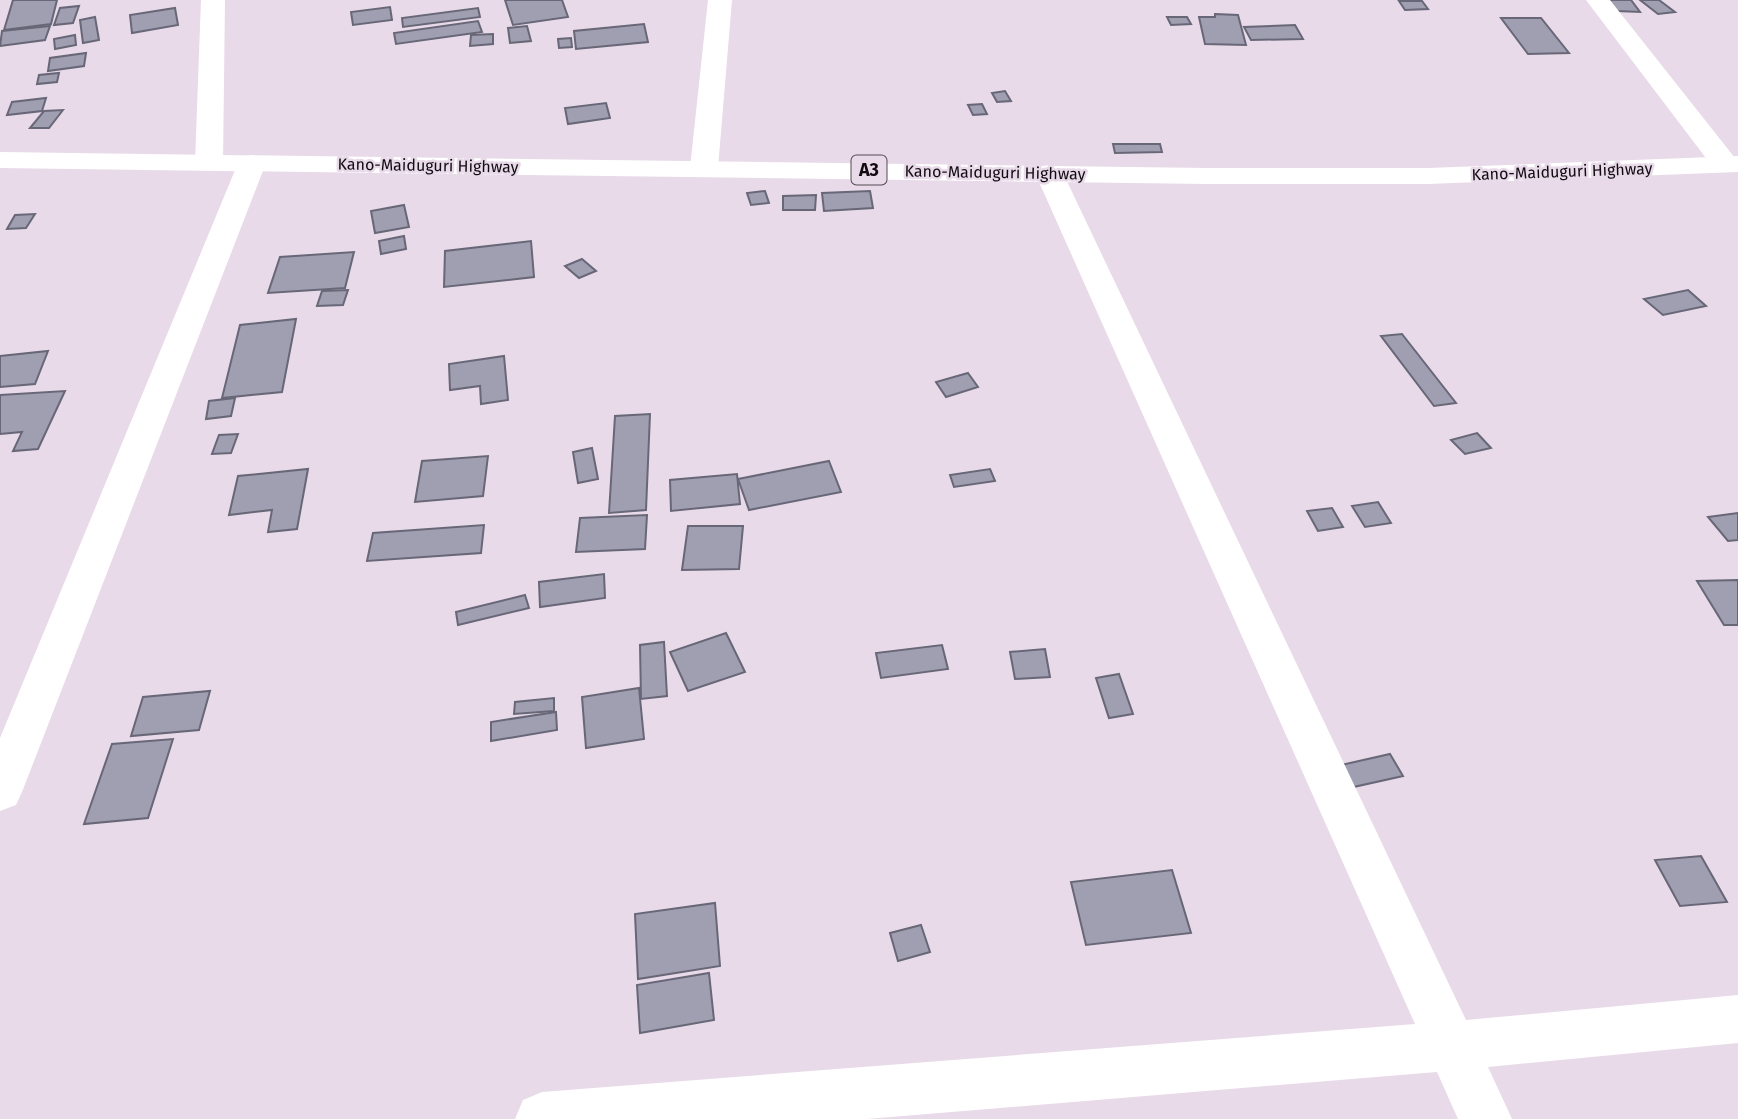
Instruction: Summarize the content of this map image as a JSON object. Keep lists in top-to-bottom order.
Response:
{
  "streets": {
    "main road": ["Kano-Maiduguri Highway", "A3"]
  }
}
